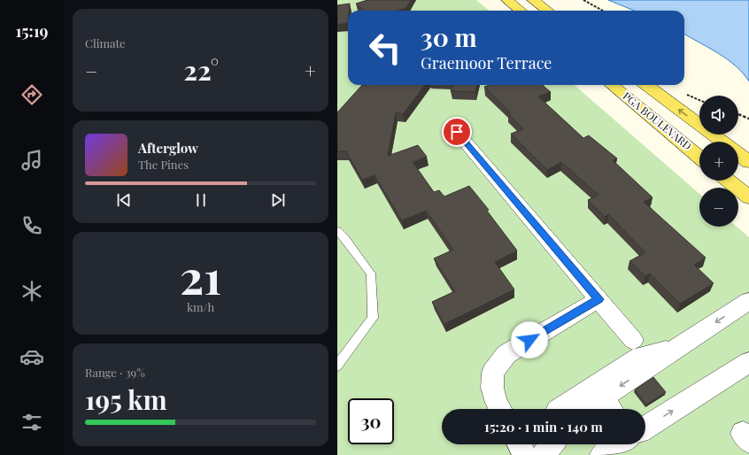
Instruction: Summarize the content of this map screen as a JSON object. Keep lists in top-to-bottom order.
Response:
{
  "streets": {
    "main road": ["PGA BOULEVARD"]
  },
  "page": {
    "tabs": "15:19",
    "tile": [
      "Climate",
      ["21", "km/h"],
      ["Range · 39%", "195 km"]
    ],
    "turn": ["30 m", "Graemoor Terrace"],
    "heat": ["−", "22°", "+"],
    "map_buttons": ["+", "−"],
    "song": ["Afterglow", "The Pines"],
    "limit": "30",
    "trip": "15:20 · 1 min · 140 m"
  }
}
